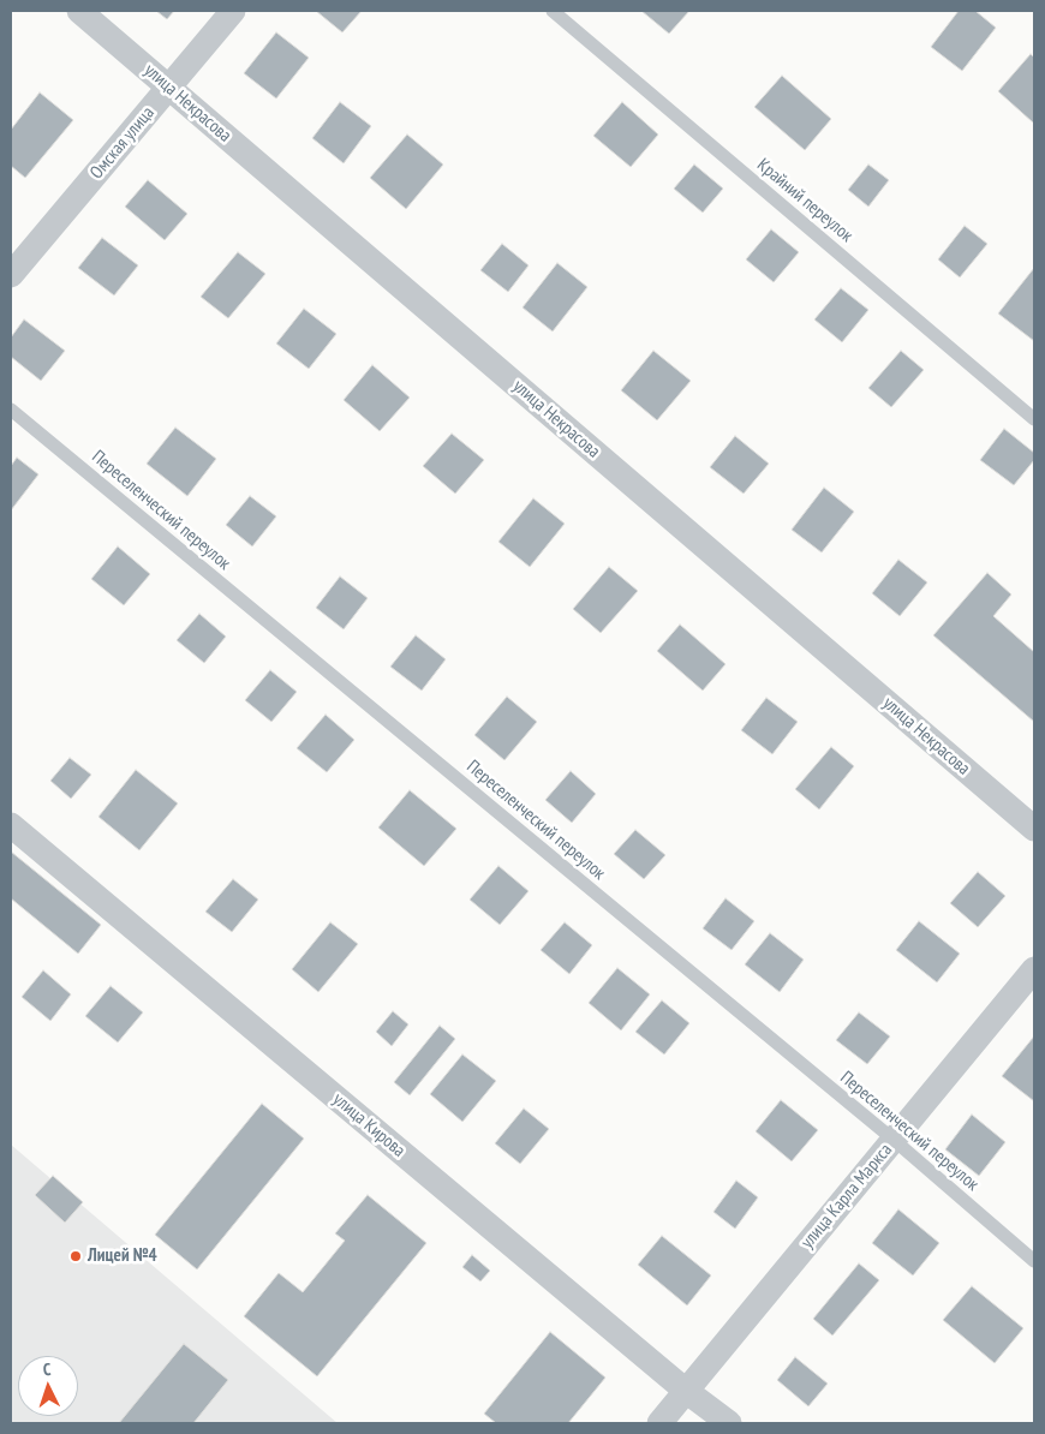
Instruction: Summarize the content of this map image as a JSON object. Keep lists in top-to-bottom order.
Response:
{
  "streets": {
    "street": [
      "улица Некрасова",
      "Омская улица",
      "улица Кирова",
      "улица Карла Маркса"
    ],
    "lane": ["Крайний переулок", "Переселенческий переулок"]
  },
  "crossings": [
    ["улица Некрасова", "Омская улица"],
    ["Переселенческий переулок", "улица Карла Маркса"],
    ["улица Кирова", "улица Карла Маркса"]
  ],
  "places": ["Лицей №4"],
  "north": "top"
}
